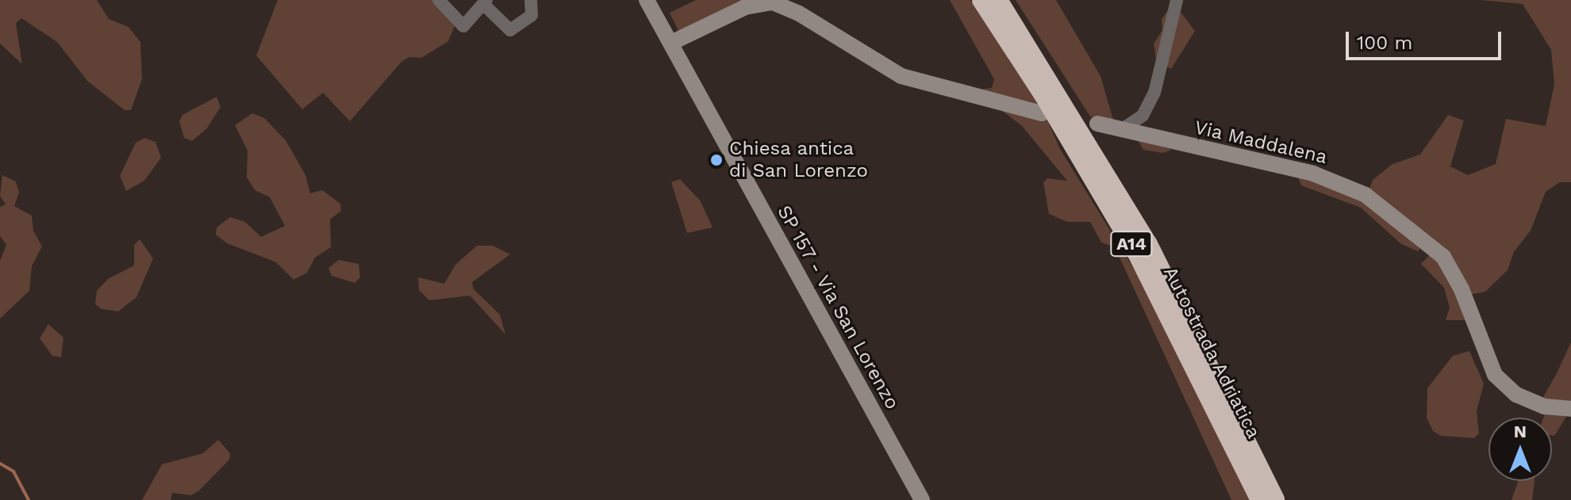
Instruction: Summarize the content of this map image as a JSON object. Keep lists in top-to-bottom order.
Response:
{
  "streets": {
    "highway": ["A14", "Autostrada Adriatica"],
    "street": ["Via Maddalena", "SP 157 - Via San Lorenzo"]
  },
  "places": ["Chiesa antica di San Lorenzo"],
  "scale_bar": "100 m",
  "north": "top"
}
